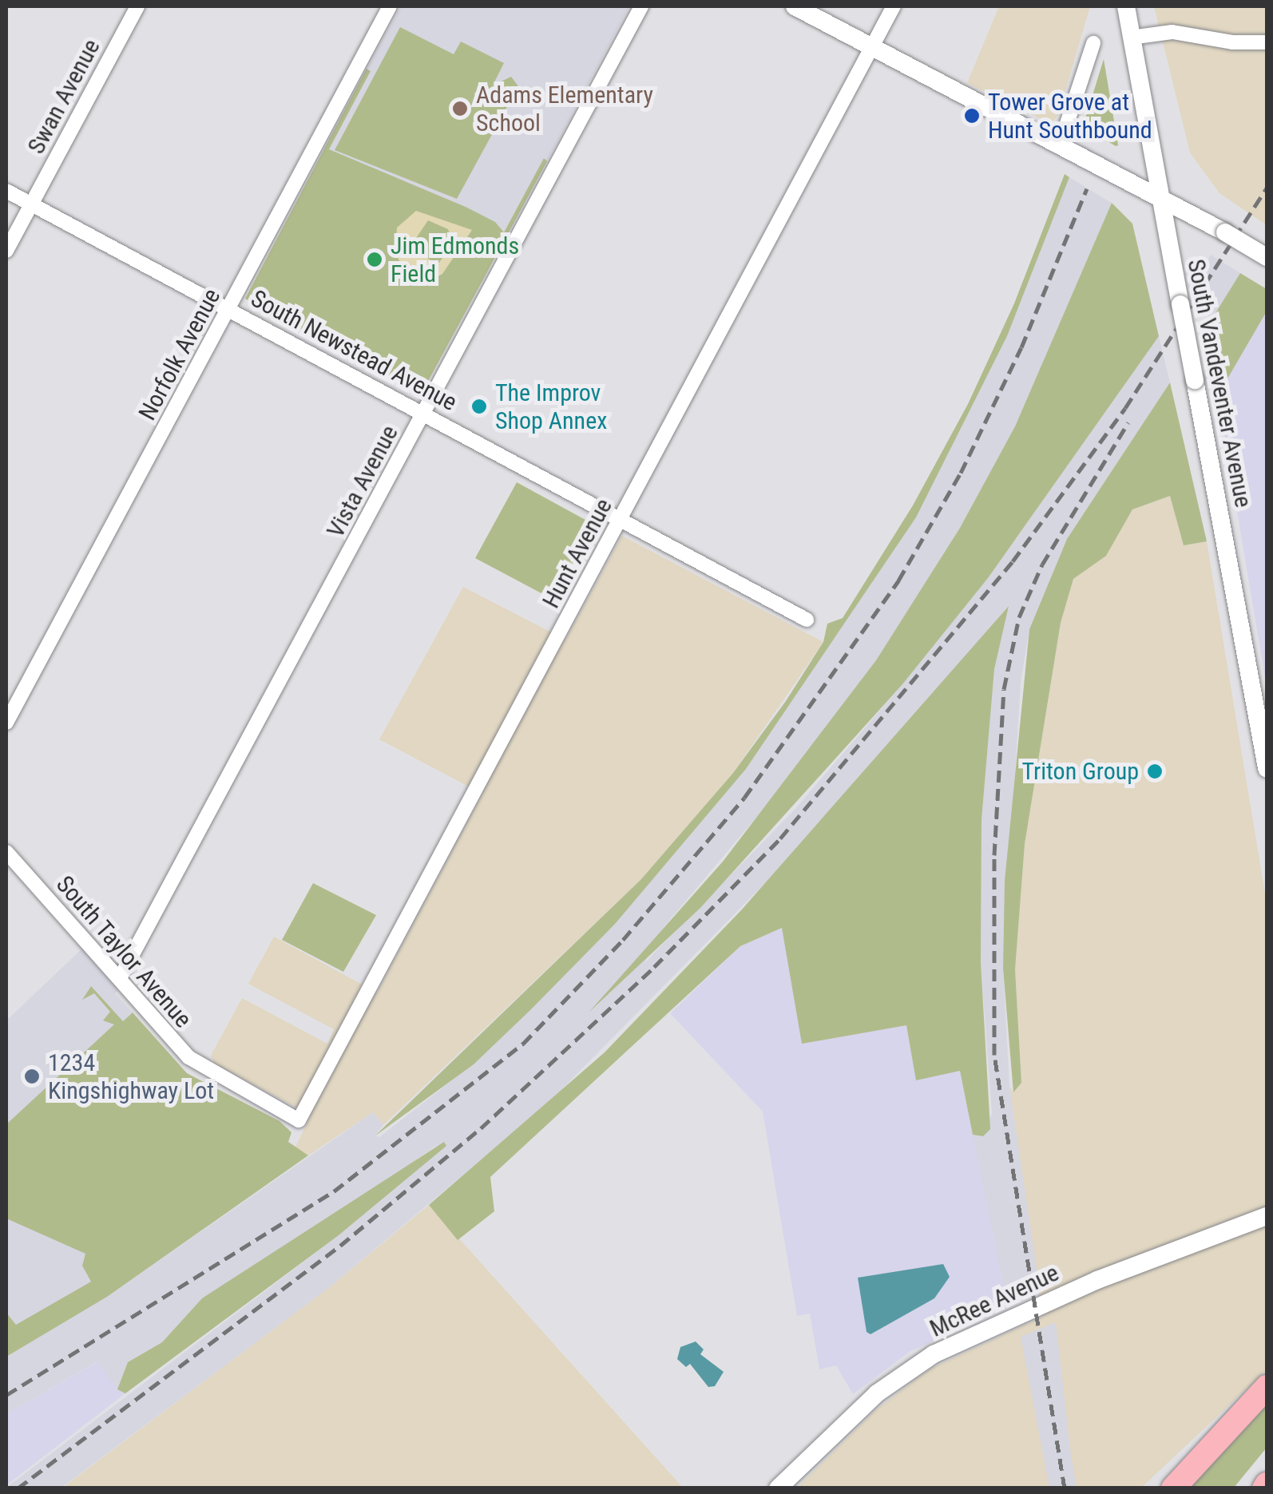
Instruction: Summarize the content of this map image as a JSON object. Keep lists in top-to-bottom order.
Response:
{
  "streets": {
    "main road": ["South Vandeventer Avenue", "McRee Avenue"],
    "street": [
      "Swan Avenue",
      "South Newstead Avenue",
      "Norfolk Avenue",
      "Vista Avenue",
      "Hunt Avenue",
      "South Taylor Avenue"
    ]
  },
  "crossings": [
    ["Swan Avenue", "South Newstead Avenue"],
    ["South Newstead Avenue", "Norfolk Avenue"],
    ["South Newstead Avenue", "Vista Avenue"],
    ["South Newstead Avenue", "Hunt Avenue"],
    ["Vista Avenue", "South Taylor Avenue"],
    ["Hunt Avenue", "South Taylor Avenue"]
  ],
  "places": [
    "Adams Elementary School",
    "Tower Grove at Hunt Southbound",
    "Jim Edmonds Field",
    "The Improv Shop Annex",
    "Triton Group",
    "1234 Kingshighway Lot"
  ]
}
